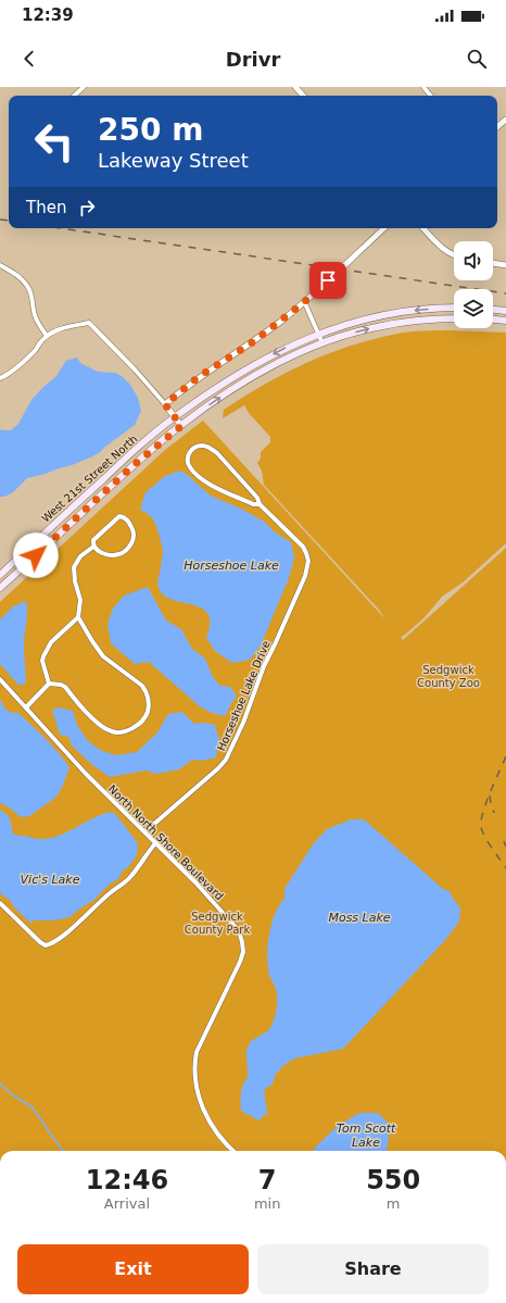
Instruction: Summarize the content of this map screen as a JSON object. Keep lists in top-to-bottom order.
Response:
{
  "streets": {
    "main road": ["West 21st Street North"],
    "street": ["Horseshoe Lake Drive", "North North Shore Boulevard"]
  },
  "crossings": [
    ["Horseshoe Lake Drive", "North North Shore Boulevard"]
  ],
  "water": [
    "Horseshoe Lake",
    "Vic's Lake",
    "Moss Lake",
    "Tom Scott Lake"
  ],
  "parks": ["Sedgwick County Zoo", "Sedgwick County Park"],
  "page": {
    "status": "12:39",
    "header": "Drivr",
    "turn": ["250 m", "Lakeway Street"],
    "then": "Then",
    "eta": [
      "12:46",
      "Arrival",
      "7",
      "min",
      "550",
      "m"
    ],
    "buttons": ["Exit", "Share"]
  }
}
